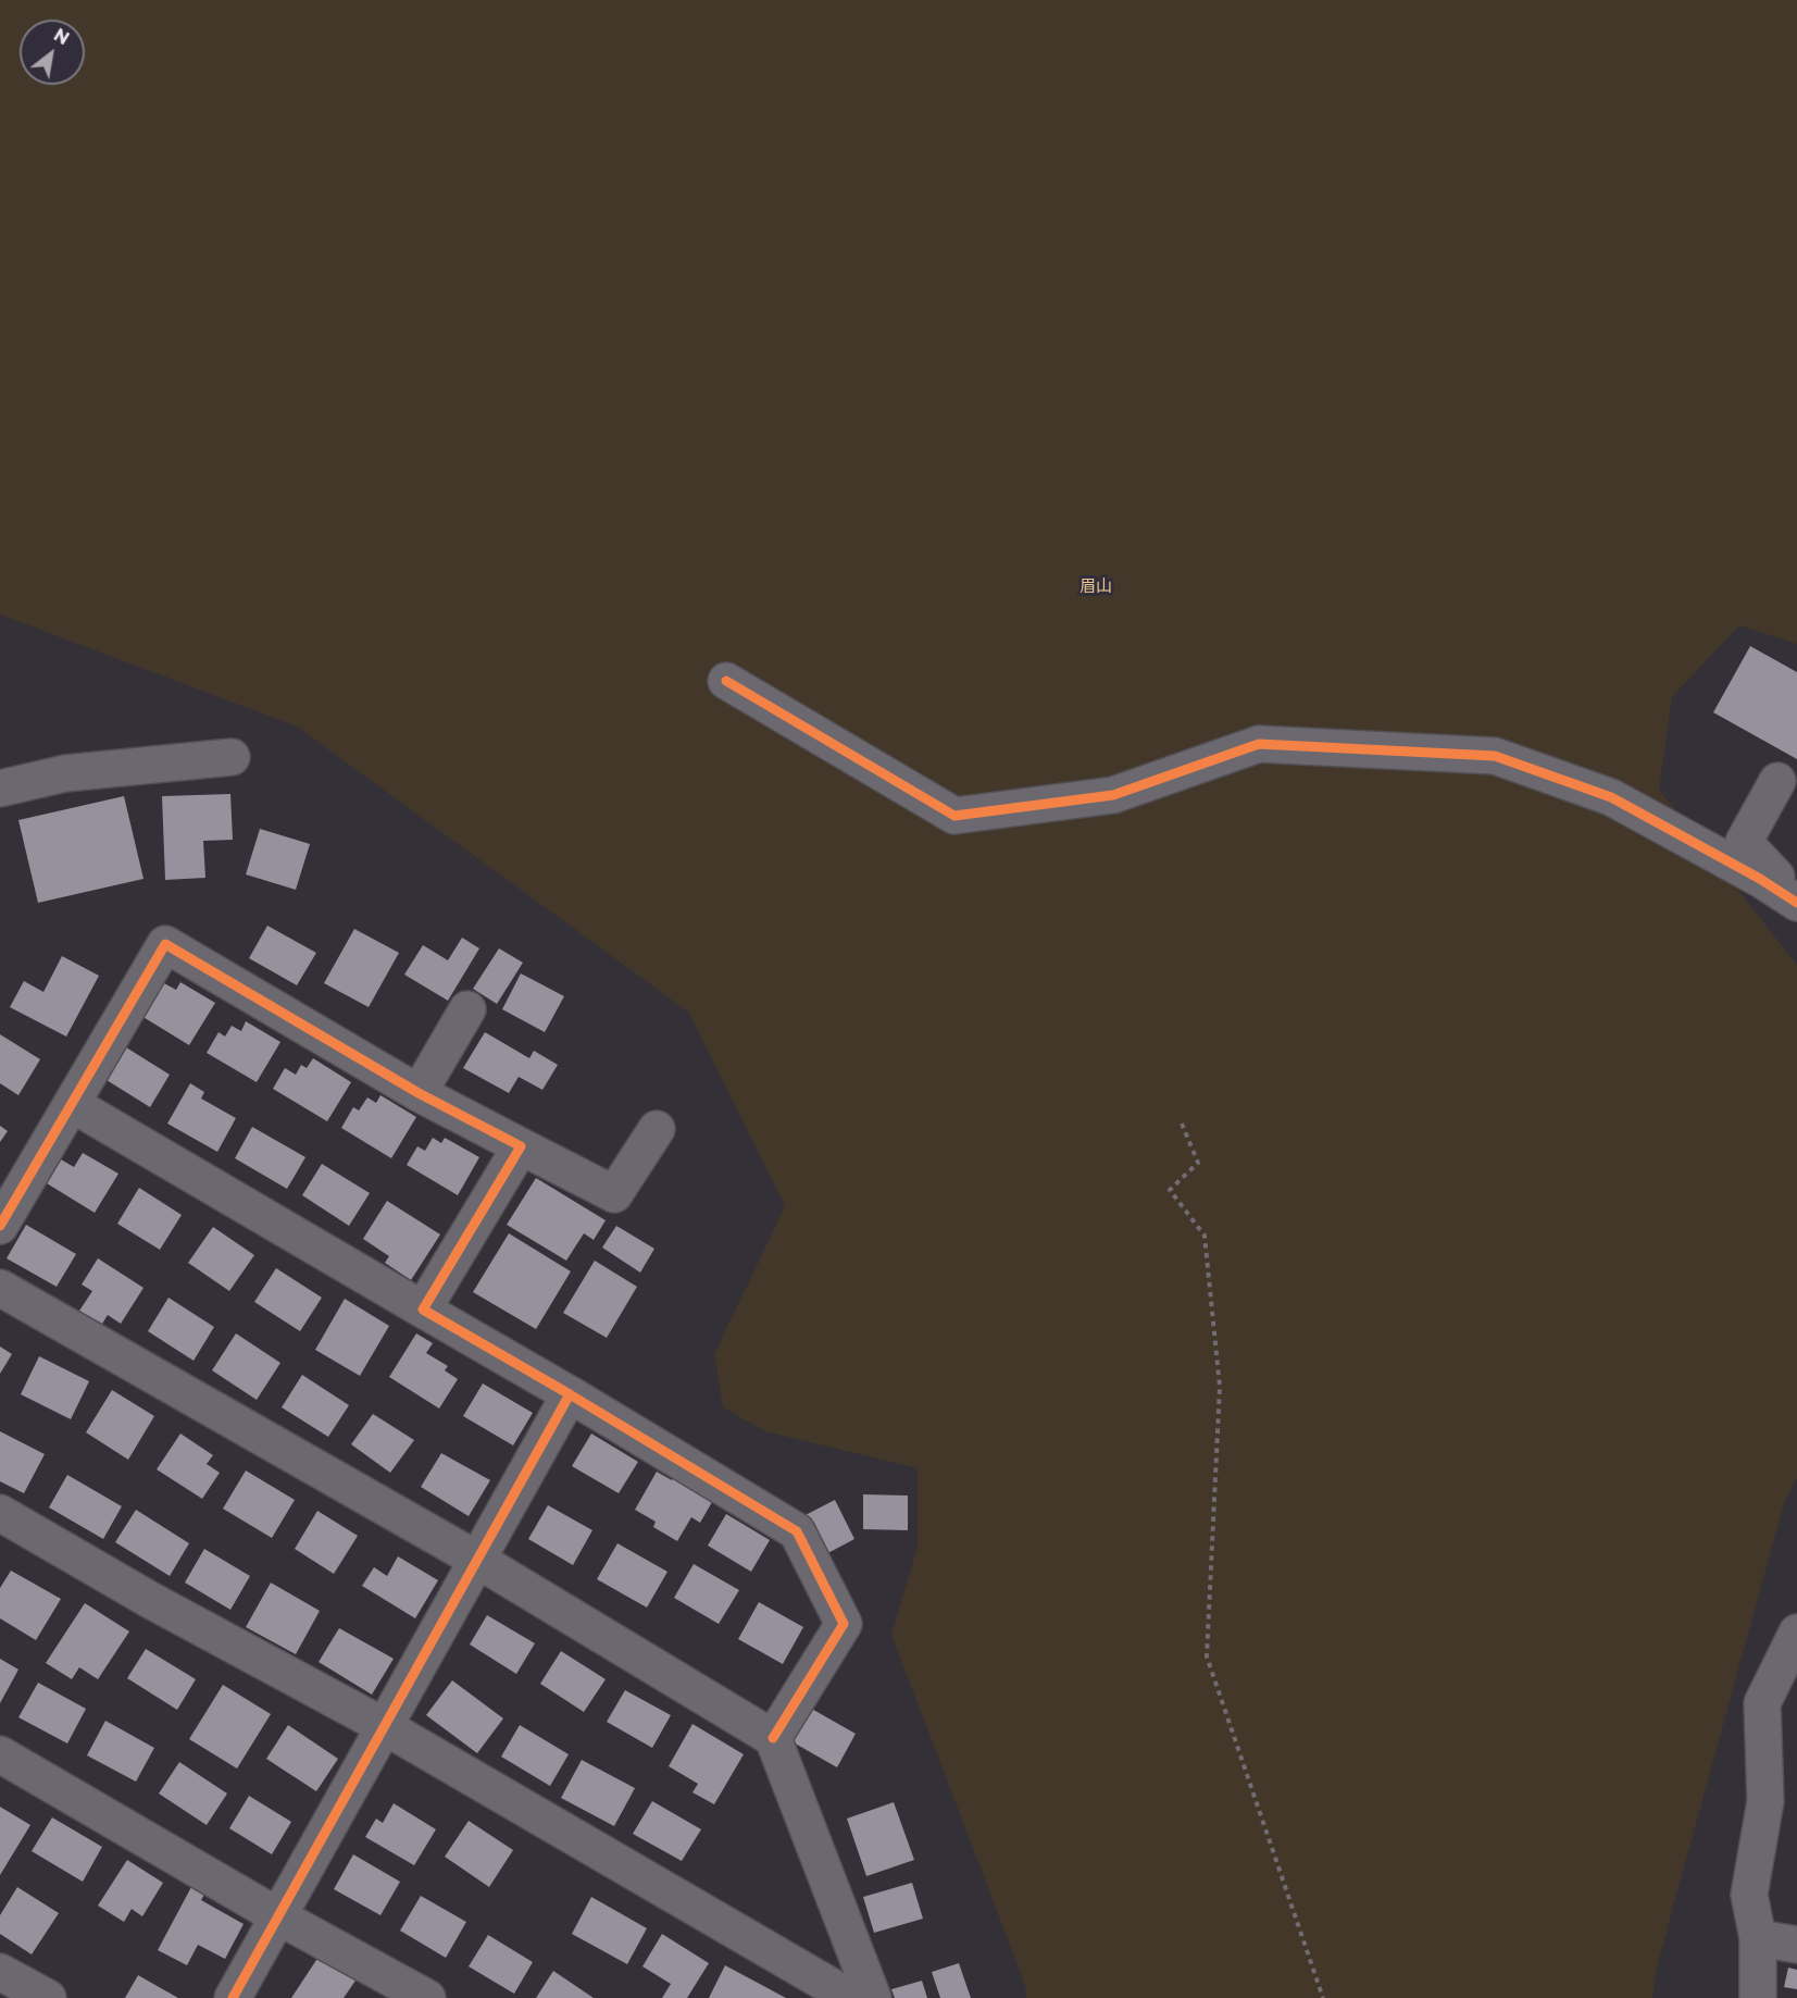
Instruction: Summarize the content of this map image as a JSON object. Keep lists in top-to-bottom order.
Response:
{
  "parks": ["眉山"],
  "north": "top right"
}
